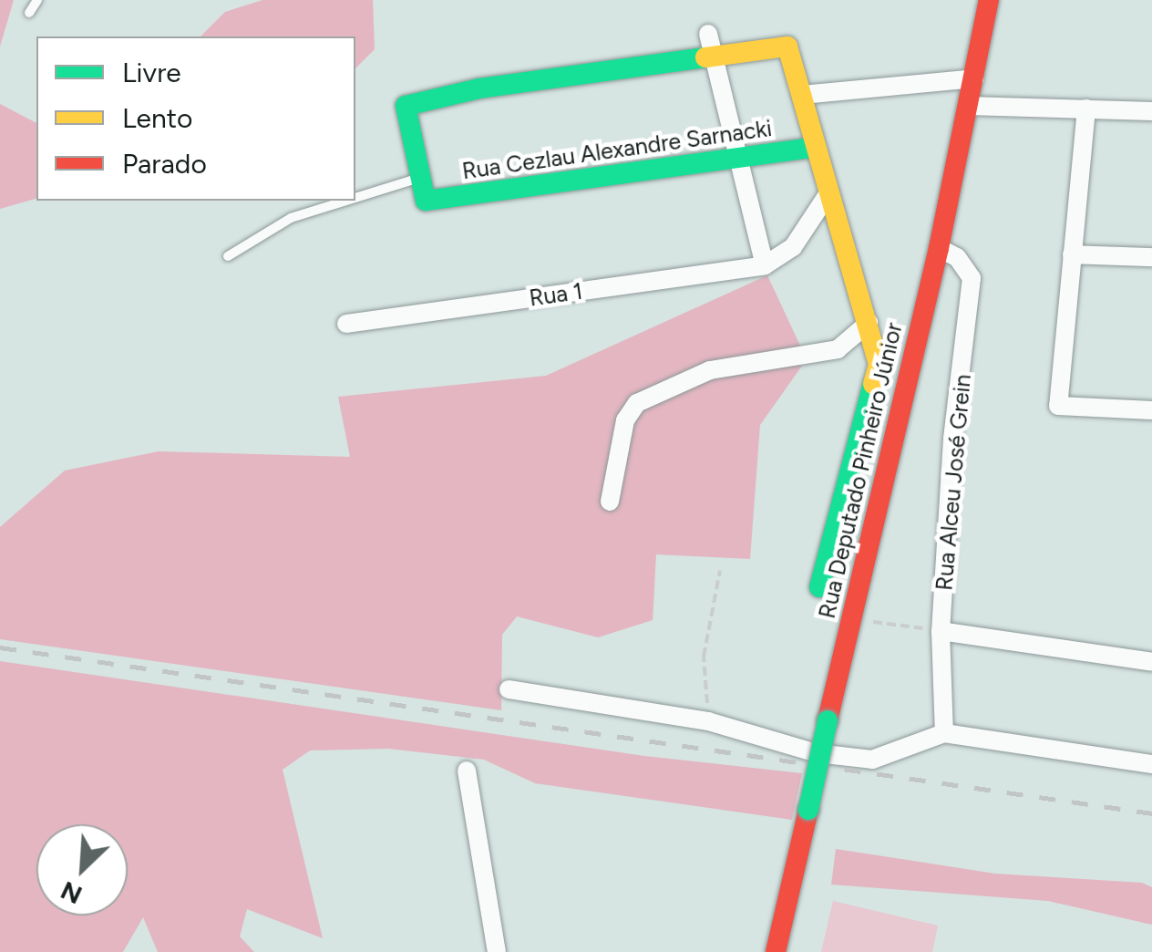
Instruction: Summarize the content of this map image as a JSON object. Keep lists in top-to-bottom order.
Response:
{
  "streets": {
    "street": [
      "Rua Cezlau Alexandre Sarnacki",
      "Rua 1",
      "Rua Deputado Pinheiro Júnior",
      "Rua Alceu José Grein"
    ]
  },
  "crossings": [
    ["Rua Deputado Pinheiro Júnior", "Rua Alceu José Grein"]
  ],
  "legend": ["Livre", "Lento", "Parado"],
  "north": "bottom left"
}
